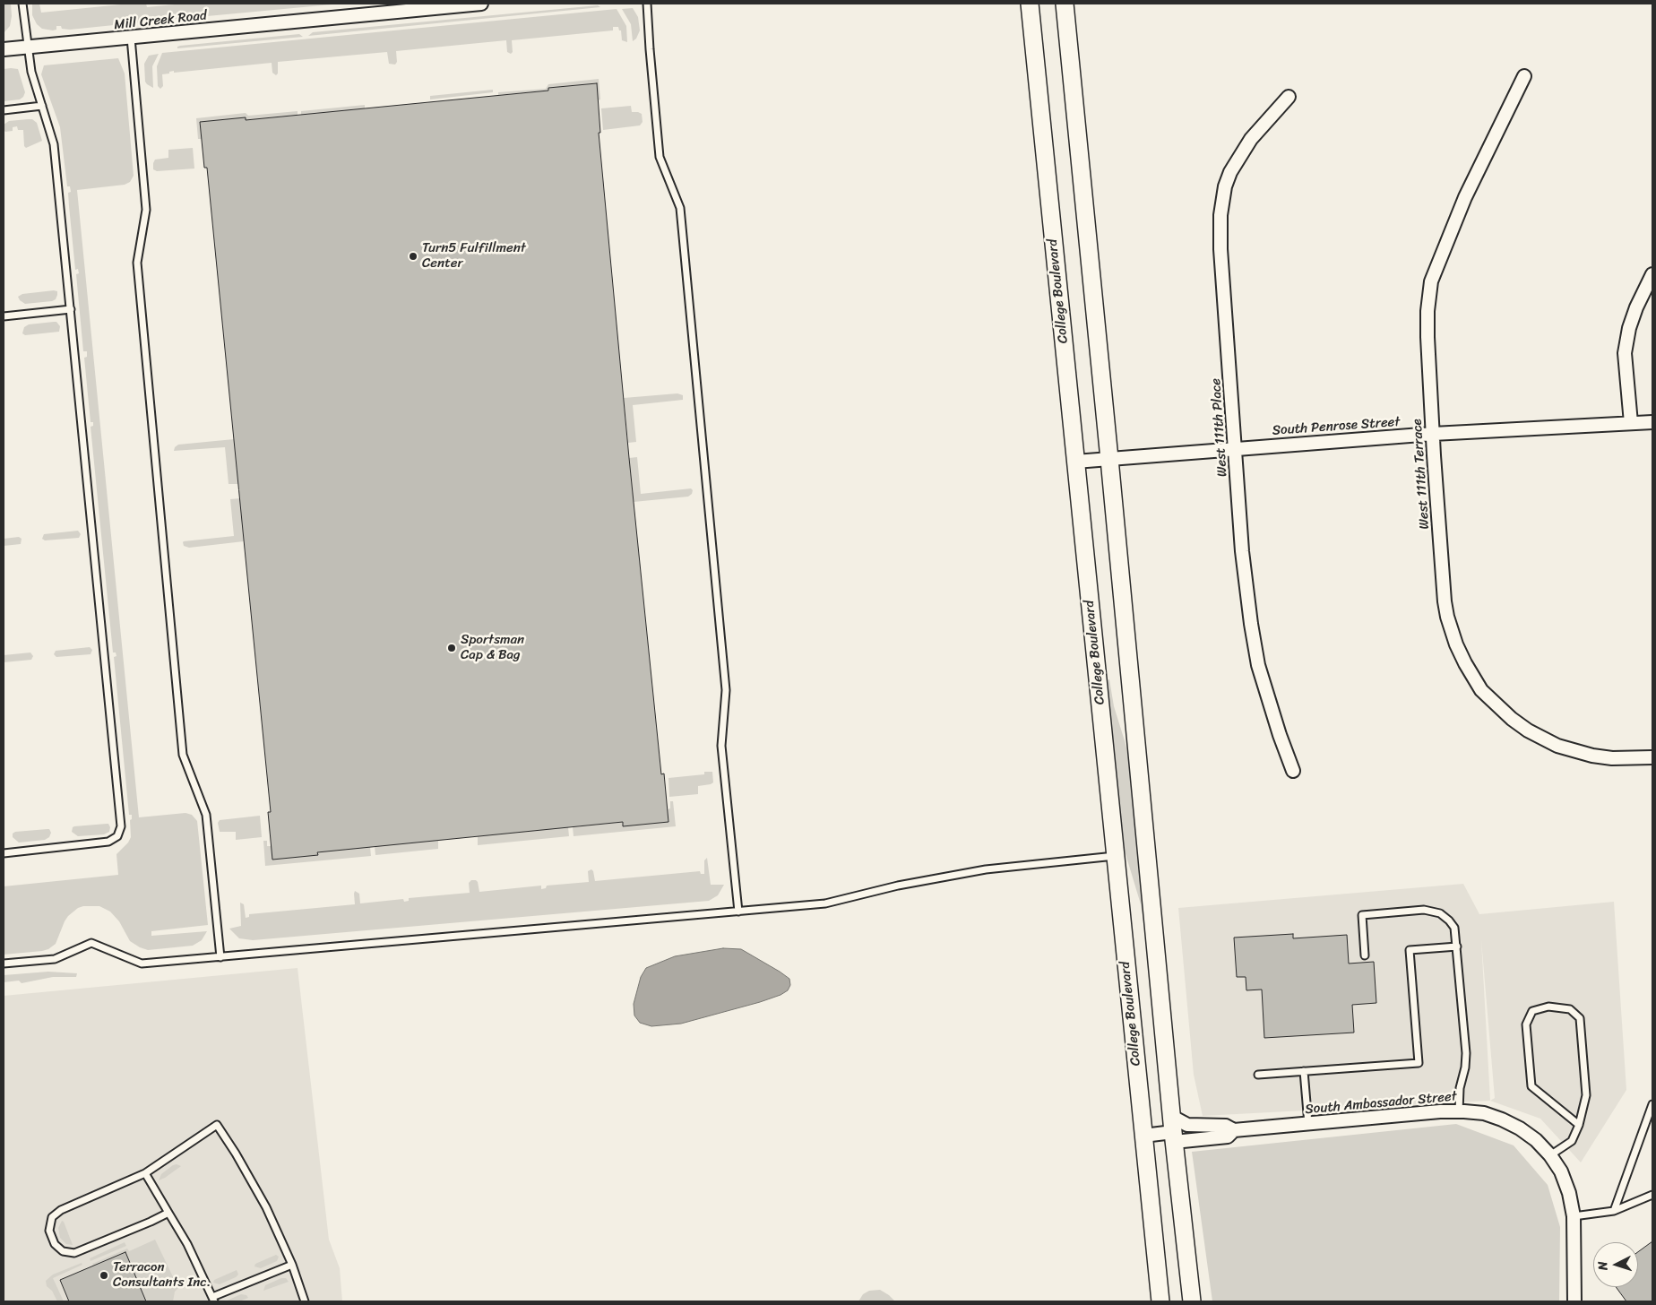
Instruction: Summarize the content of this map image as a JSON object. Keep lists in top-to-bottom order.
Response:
{
  "streets": {
    "main road": ["College Boulevard"],
    "street": [
      "Mill Creek Road",
      "South Penrose Street",
      "West 111th Place",
      "West 111th Terrace",
      "South Ambassador Street"
    ]
  },
  "crossings": [
    ["College Boulevard", "South Penrose Street"],
    ["College Boulevard", "South Ambassador Street"],
    ["South Penrose Street", "West 111th Place"],
    ["South Penrose Street", "West 111th Terrace"]
  ],
  "places": ["Turn5 Fulfillment Center", "Sportsman Cap & Bag", "Terracon Consultants Inc."],
  "north": "left"
}
